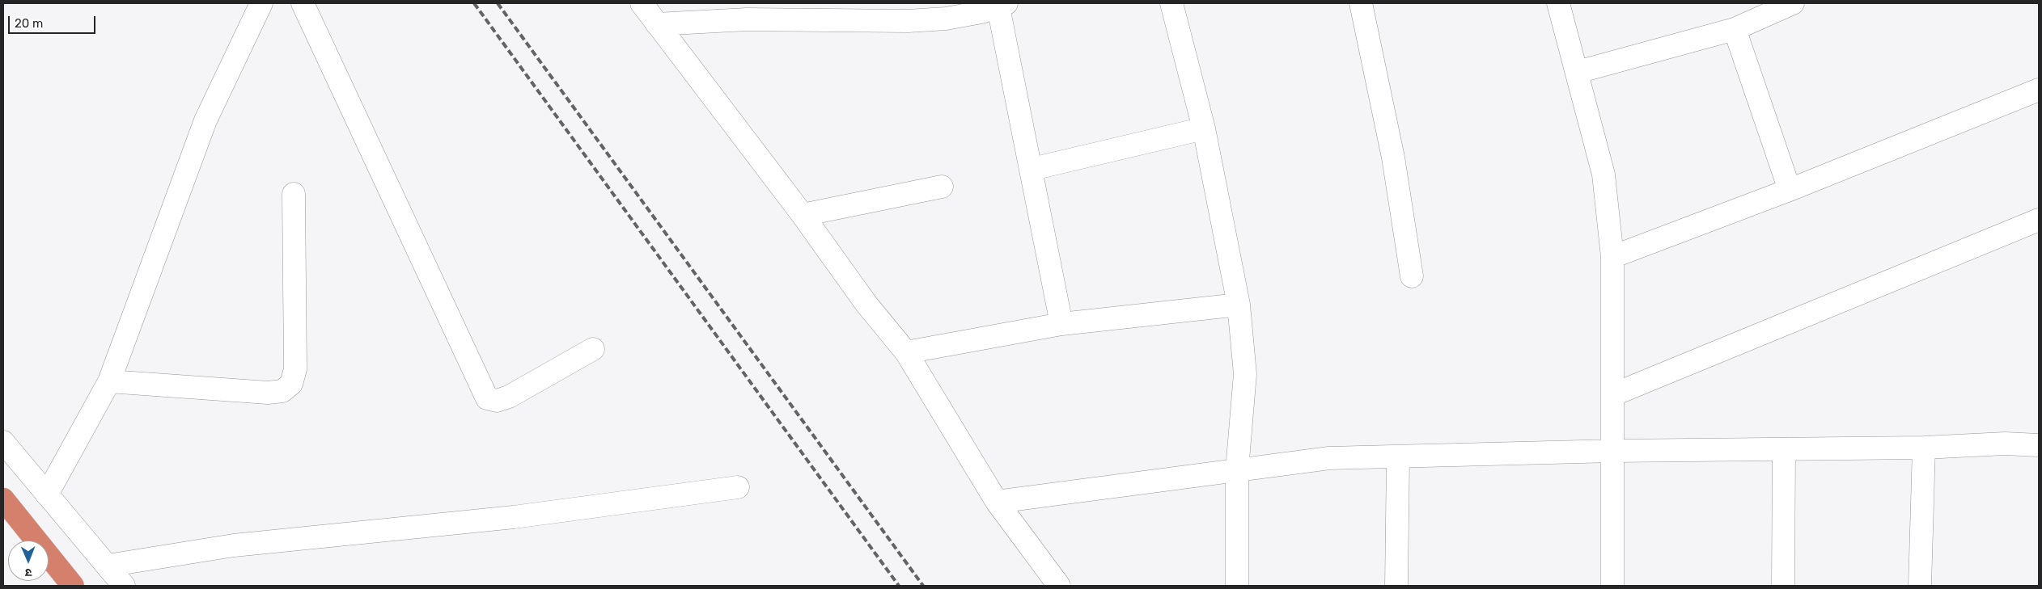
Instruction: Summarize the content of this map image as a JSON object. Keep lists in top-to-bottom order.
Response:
{
  "scale_bar": "20 m",
  "north": "bottom"
}
